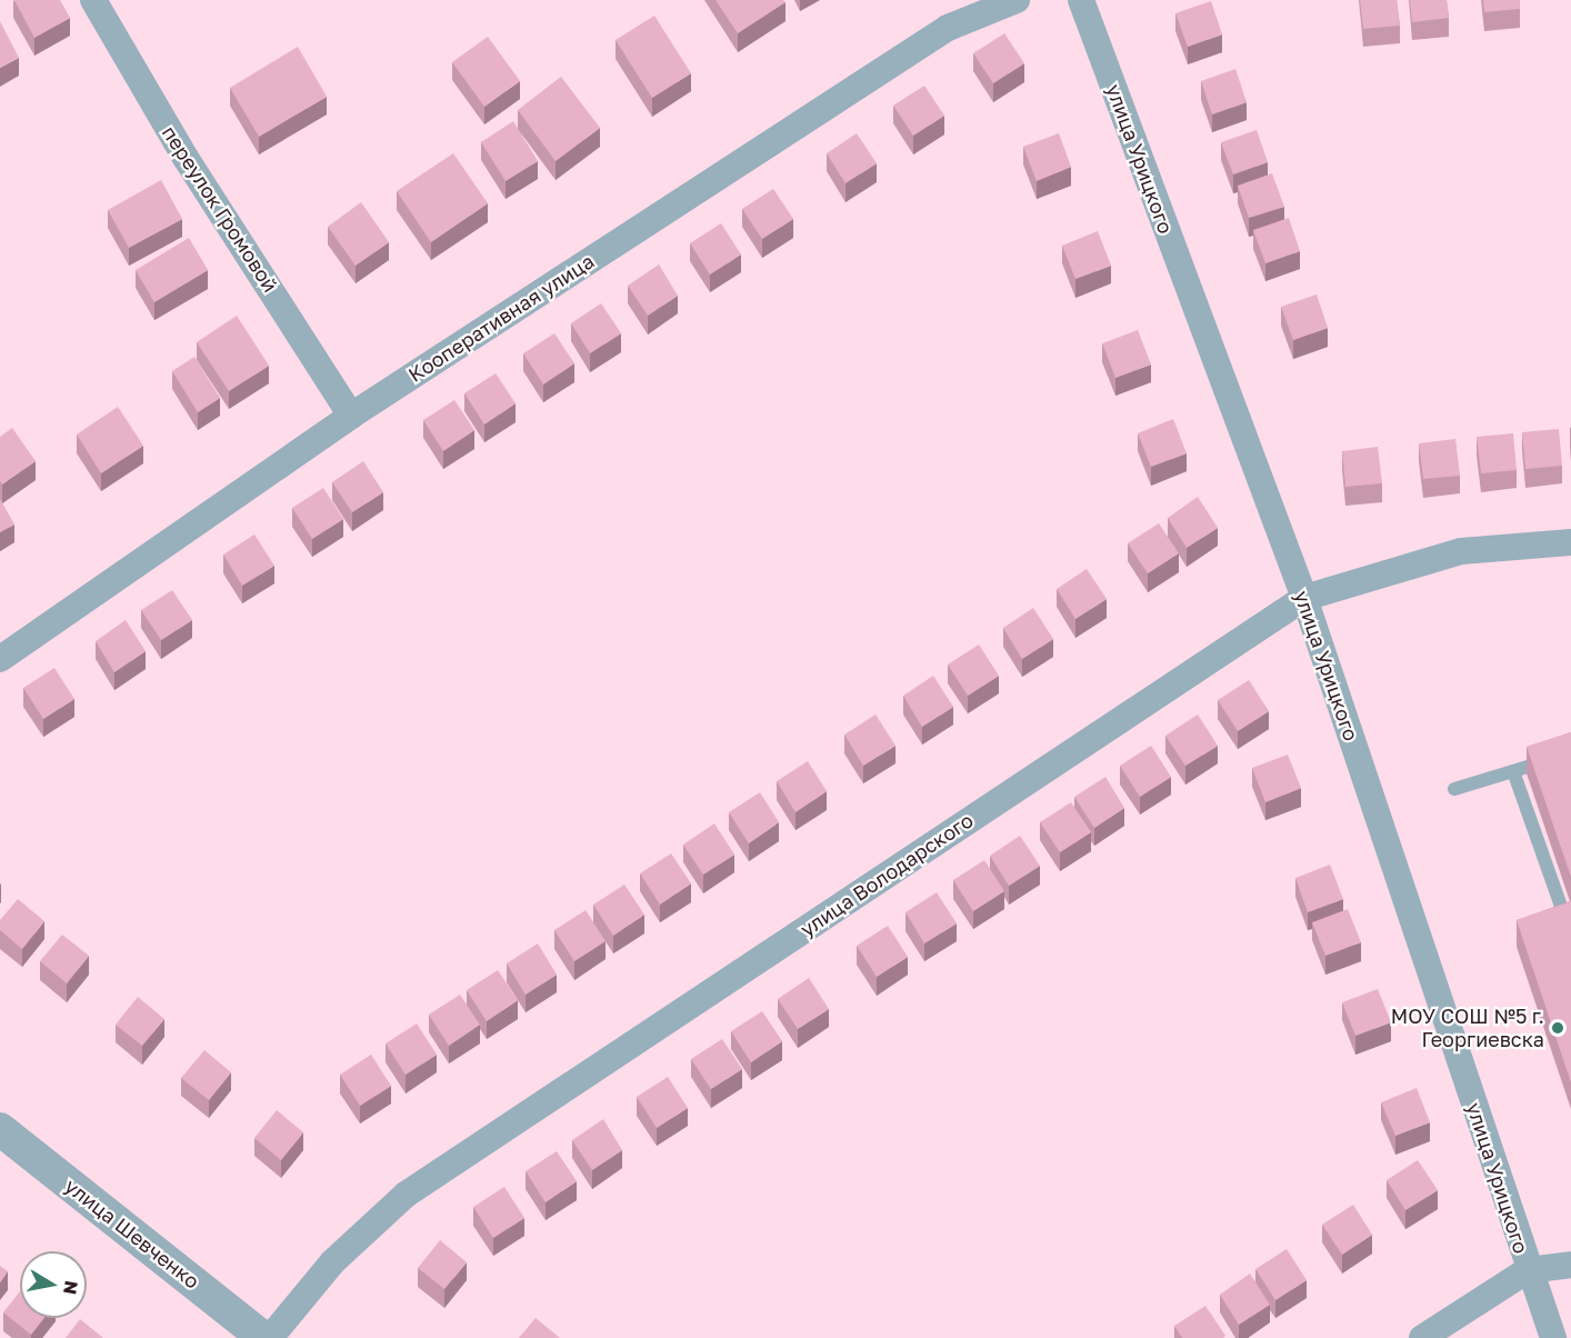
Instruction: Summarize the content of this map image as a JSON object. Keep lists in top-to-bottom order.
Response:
{
  "streets": {
    "street": [
      "улица Урицкого",
      "переулок Громовой",
      "Кооперативная улица",
      "улица Володарского",
      "улица Шевченко"
    ]
  },
  "crossings": [
    ["улица Урицкого", "улица Володарского"],
    ["переулок Громовой", "Кооперативная улица"]
  ],
  "places": ["МОУ СОШ №5 г. Георгиевска"],
  "north": "right"
}
